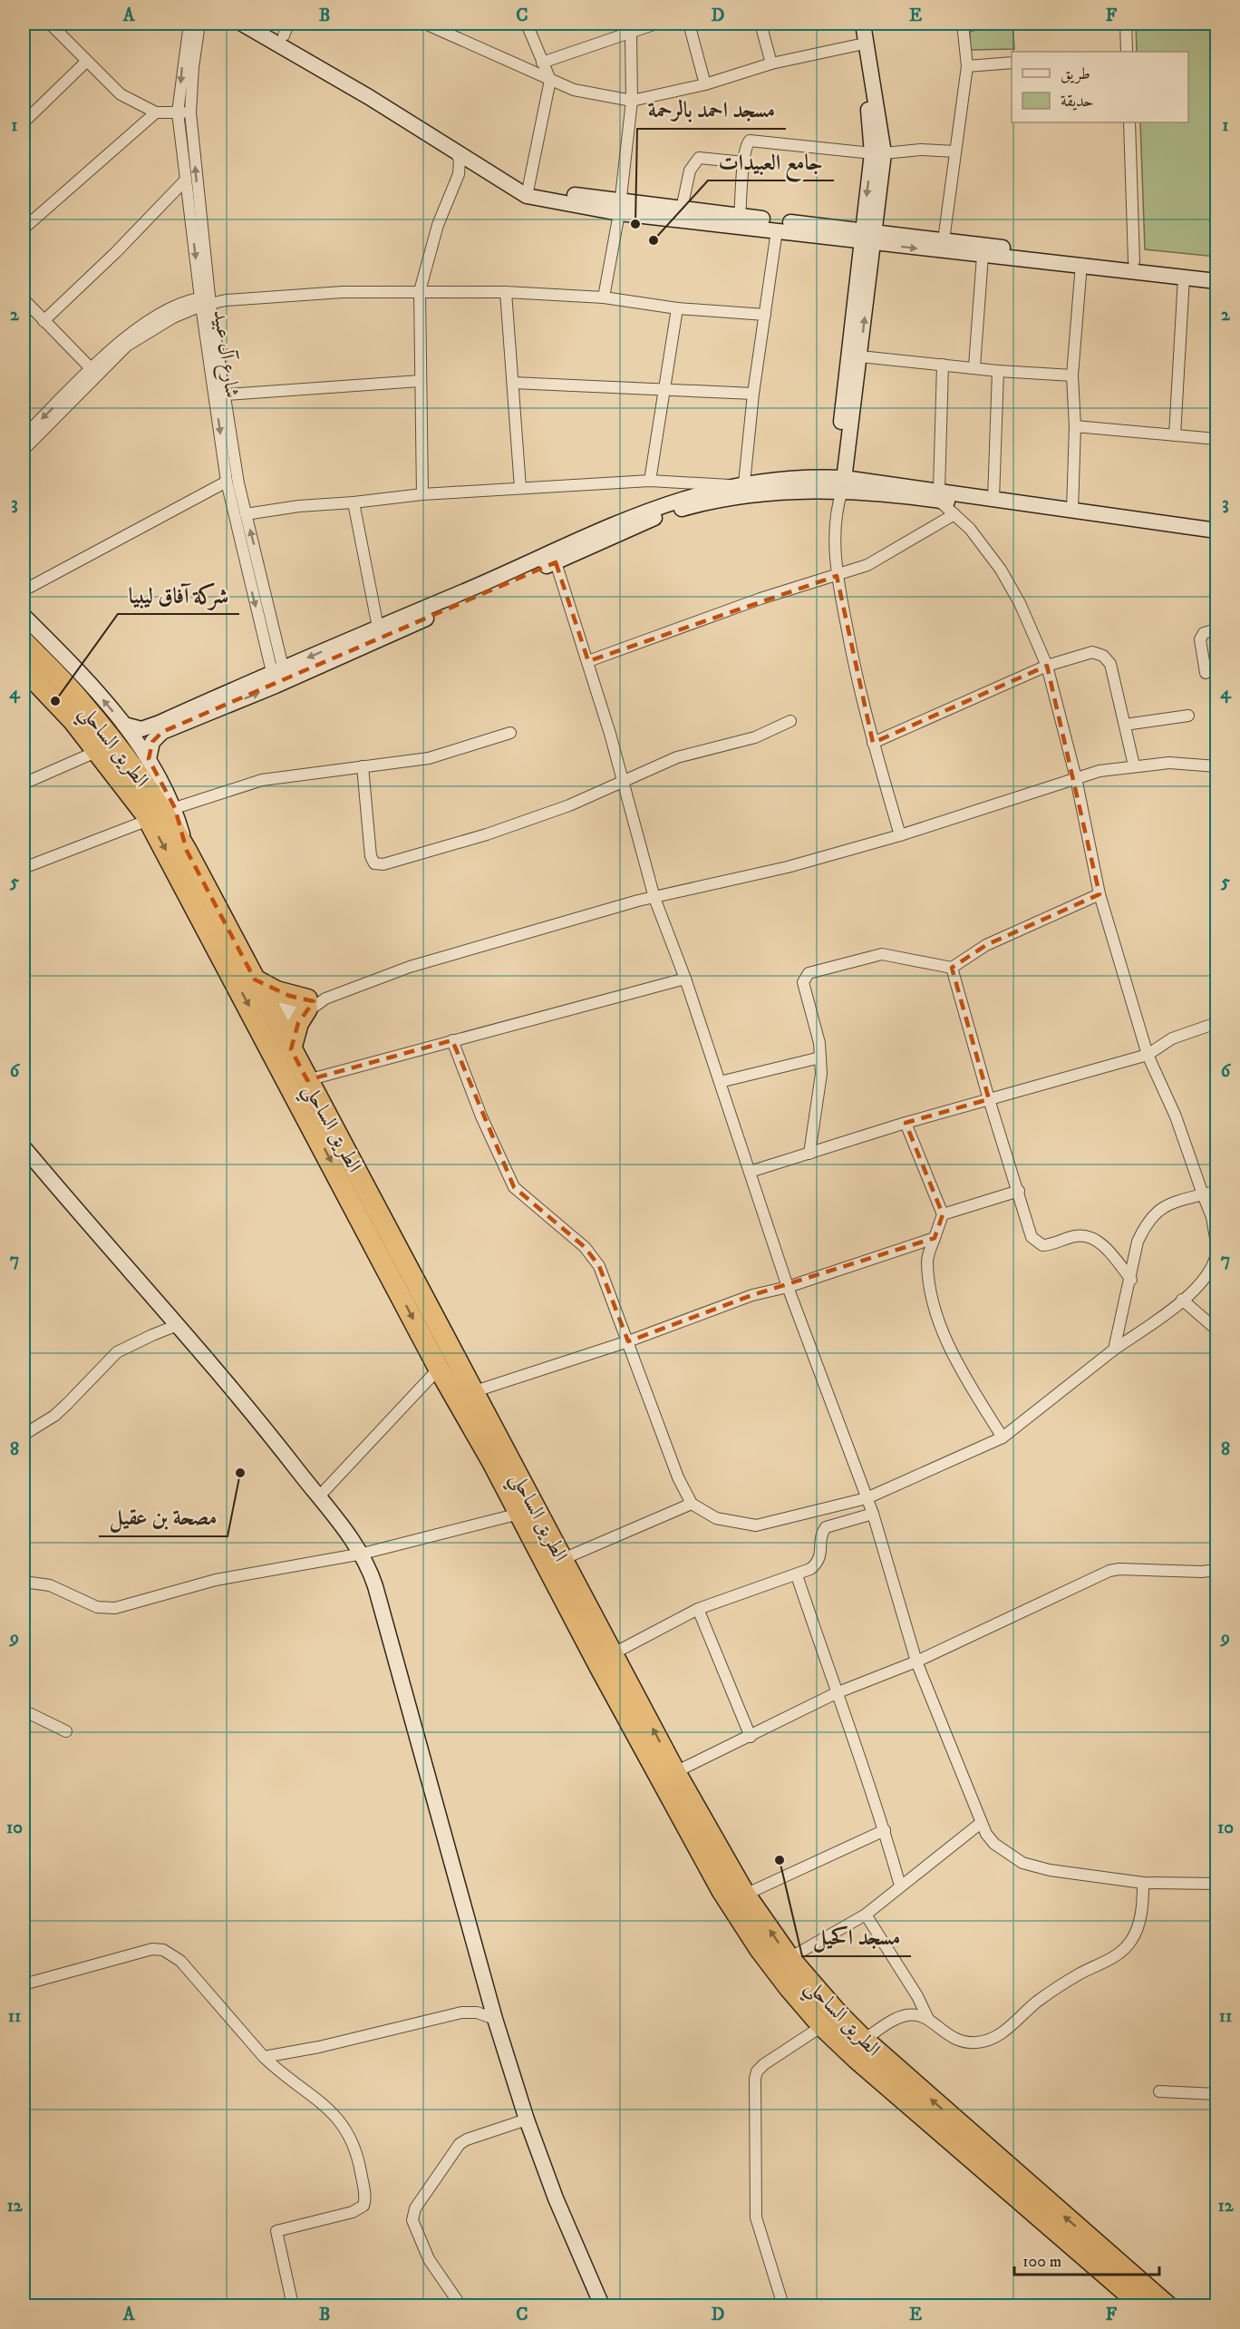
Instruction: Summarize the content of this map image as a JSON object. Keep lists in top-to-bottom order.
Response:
{
  "streets": {
    "highway": ["الطريق الساحلي"],
    "street": ["شارع آل عبيد"]
  },
  "places": [
    "مسجد احمد بالرحمة",
    "جامع العبيدات",
    "شركة آفاق ليبيا",
    "مصحة بن عقيل",
    "مسجد اكحيل"
  ],
  "legend": ["طريق", "حديقة"],
  "scale_bar": "100 m",
  "grid": {
    "columns": [
      "A",
      "B",
      "C",
      "D",
      "E",
      "F"
    ],
    "rows": [
      "1",
      "2",
      "3",
      "4",
      "5",
      "6",
      "7",
      "8",
      "9",
      "10",
      "11",
      "12"
    ]
  }
}
